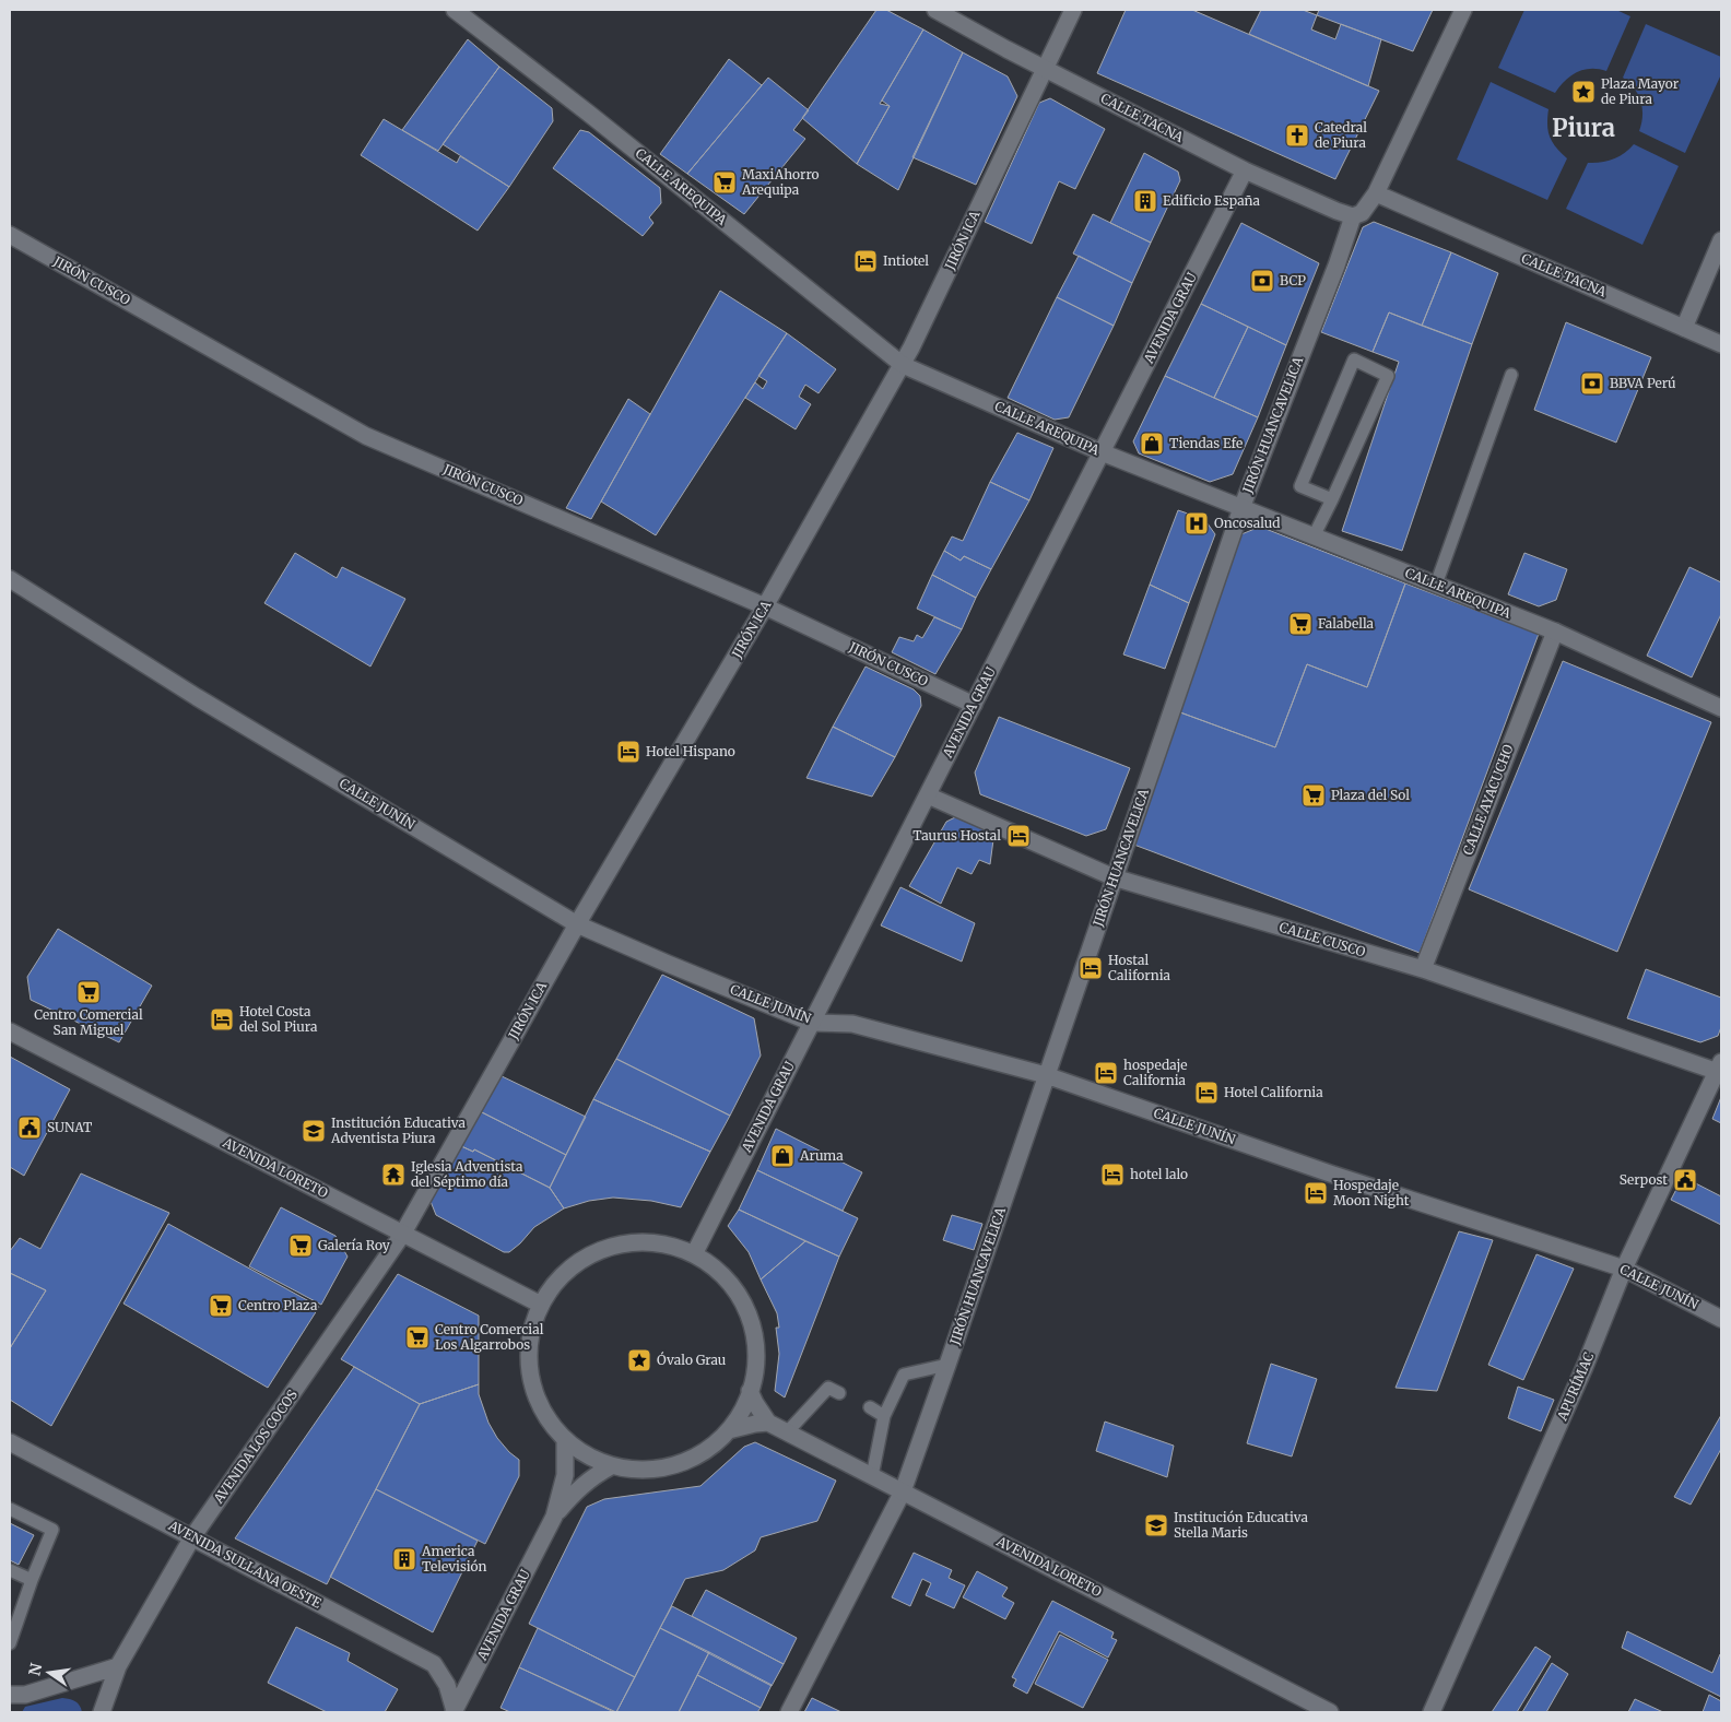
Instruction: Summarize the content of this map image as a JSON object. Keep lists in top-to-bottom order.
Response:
{
  "streets": {
    "street": [
      "CALLE TACNA",
      "CALLE AREQUIPA",
      "JIRÓN ICA",
      "JIRÓN CUSCO",
      "AVENIDA GRAU",
      "JIRÓN HUANCAVELICA",
      "CALLE AYACUCHO",
      "CALLE JUNÍN",
      "CALLE CUSCO",
      "AVENIDA LORETO",
      "APURÍMAC",
      "AVENIDA LOS COCOS",
      "AVENIDA SULLANA OESTE"
    ]
  },
  "crossings": [
    ["CALLE TACNA", "JIRÓN ICA"],
    ["CALLE TACNA", "AVENIDA GRAU"],
    ["CALLE TACNA", "JIRÓN HUANCAVELICA"],
    ["CALLE AREQUIPA", "JIRÓN ICA"],
    ["CALLE AREQUIPA", "AVENIDA GRAU"],
    ["CALLE AREQUIPA", "JIRÓN HUANCAVELICA"],
    ["CALLE AREQUIPA", "CALLE AYACUCHO"],
    ["JIRÓN ICA", "JIRÓN CUSCO"],
    ["JIRÓN ICA", "CALLE JUNÍN"],
    ["JIRÓN ICA", "AVENIDA LORETO"],
    ["JIRÓN ICA", "AVENIDA LOS COCOS"],
    ["JIRÓN CUSCO", "AVENIDA GRAU"],
    ["AVENIDA GRAU", "CALLE JUNÍN"],
    ["AVENIDA GRAU", "CALLE CUSCO"],
    ["AVENIDA GRAU", "AVENIDA SULLANA OESTE"],
    ["JIRÓN HUANCAVELICA", "CALLE JUNÍN"],
    ["JIRÓN HUANCAVELICA", "CALLE CUSCO"],
    ["JIRÓN HUANCAVELICA", "AVENIDA LORETO"],
    ["CALLE AYACUCHO", "CALLE CUSCO"],
    ["CALLE JUNÍN", "APURÍMAC"],
    ["CALLE CUSCO", "APURÍMAC"],
    ["AVENIDA LORETO", "AVENIDA LOS COCOS"],
    ["AVENIDA LOS COCOS", "AVENIDA SULLANA OESTE"]
  ],
  "districts": ["Piura"],
  "places": {
    "place": ["Plaza Mayor de Piura", "Óvalo Grau"],
    "church": ["Catedral de Piura"],
    "supermarket": [
      "MaxiAhorro Arequipa",
      "Falabella",
      "Plaza del Sol",
      "Centro Comercial San Miguel",
      "Galería Roy",
      "Centro Plaza",
      "Centro Comercial Los Algarrobos"
    ],
    "building": ["Edificio España", "America Televisión"],
    "hotel": [
      "Intiotel",
      "Hotel Hispano",
      "Taurus Hostal",
      "Hostal California",
      "Hotel Costa del Sol Piura",
      "hospedaje California",
      "Hotel California",
      "hotel lalo",
      "Hospedaje Moon Night"
    ],
    "bank": ["BCP", "BBVA Perú"],
    "shop": ["Tiendas Efe", "Aruma"],
    "hospital": ["Oncosalud"],
    "public building": ["SUNAT", "Serpost"],
    "school or university": ["Institución Educativa Adventista Piura", "Institución Educativa Stella Maris"],
    "temple": ["Iglesia Adventista del Séptimo día"]
  },
  "north": "left"
}
